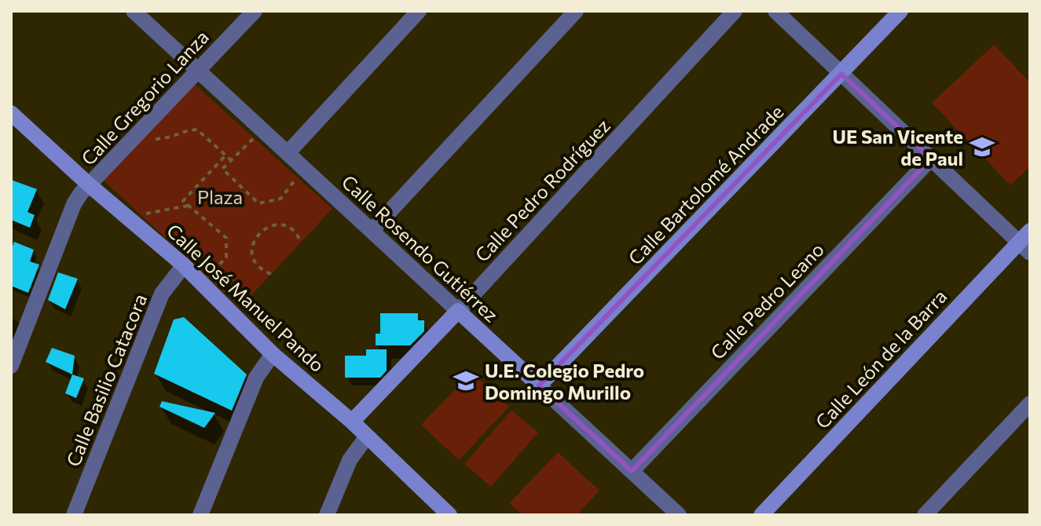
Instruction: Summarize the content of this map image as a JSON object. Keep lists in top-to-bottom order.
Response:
{
  "streets": {
    "street": [
      "Calle Gregorio Lanza",
      "Calle Bartolomé Andrade",
      "Calle Pedro Rodríguez",
      "Calle Rosendo Gutiérrez",
      "Calle José Manuel Pando",
      "Calle Pedro Leano",
      "Calle León de la Barra",
      "Calle Basilio Catacora"
    ]
  },
  "crossings": [
    ["Calle Gregorio Lanza", "Calle Rosendo Gutiérrez"],
    ["Calle Gregorio Lanza", "Calle José Manuel Pando"],
    ["Calle Bartolomé Andrade", "Calle Rosendo Gutiérrez"],
    ["Calle Pedro Rodríguez", "Calle Rosendo Gutiérrez"],
    ["Calle Pedro Rodríguez", "Calle José Manuel Pando"],
    ["Calle Rosendo Gutiérrez", "Calle Pedro Leano"],
    ["Calle José Manuel Pando", "Calle Basilio Catacora"]
  ],
  "parks": ["Plaza"],
  "places": {
    "school or university": ["UE San Vicente de Paul", "U.E. Colegio Pedro Domingo Murillo"]
  }
}
